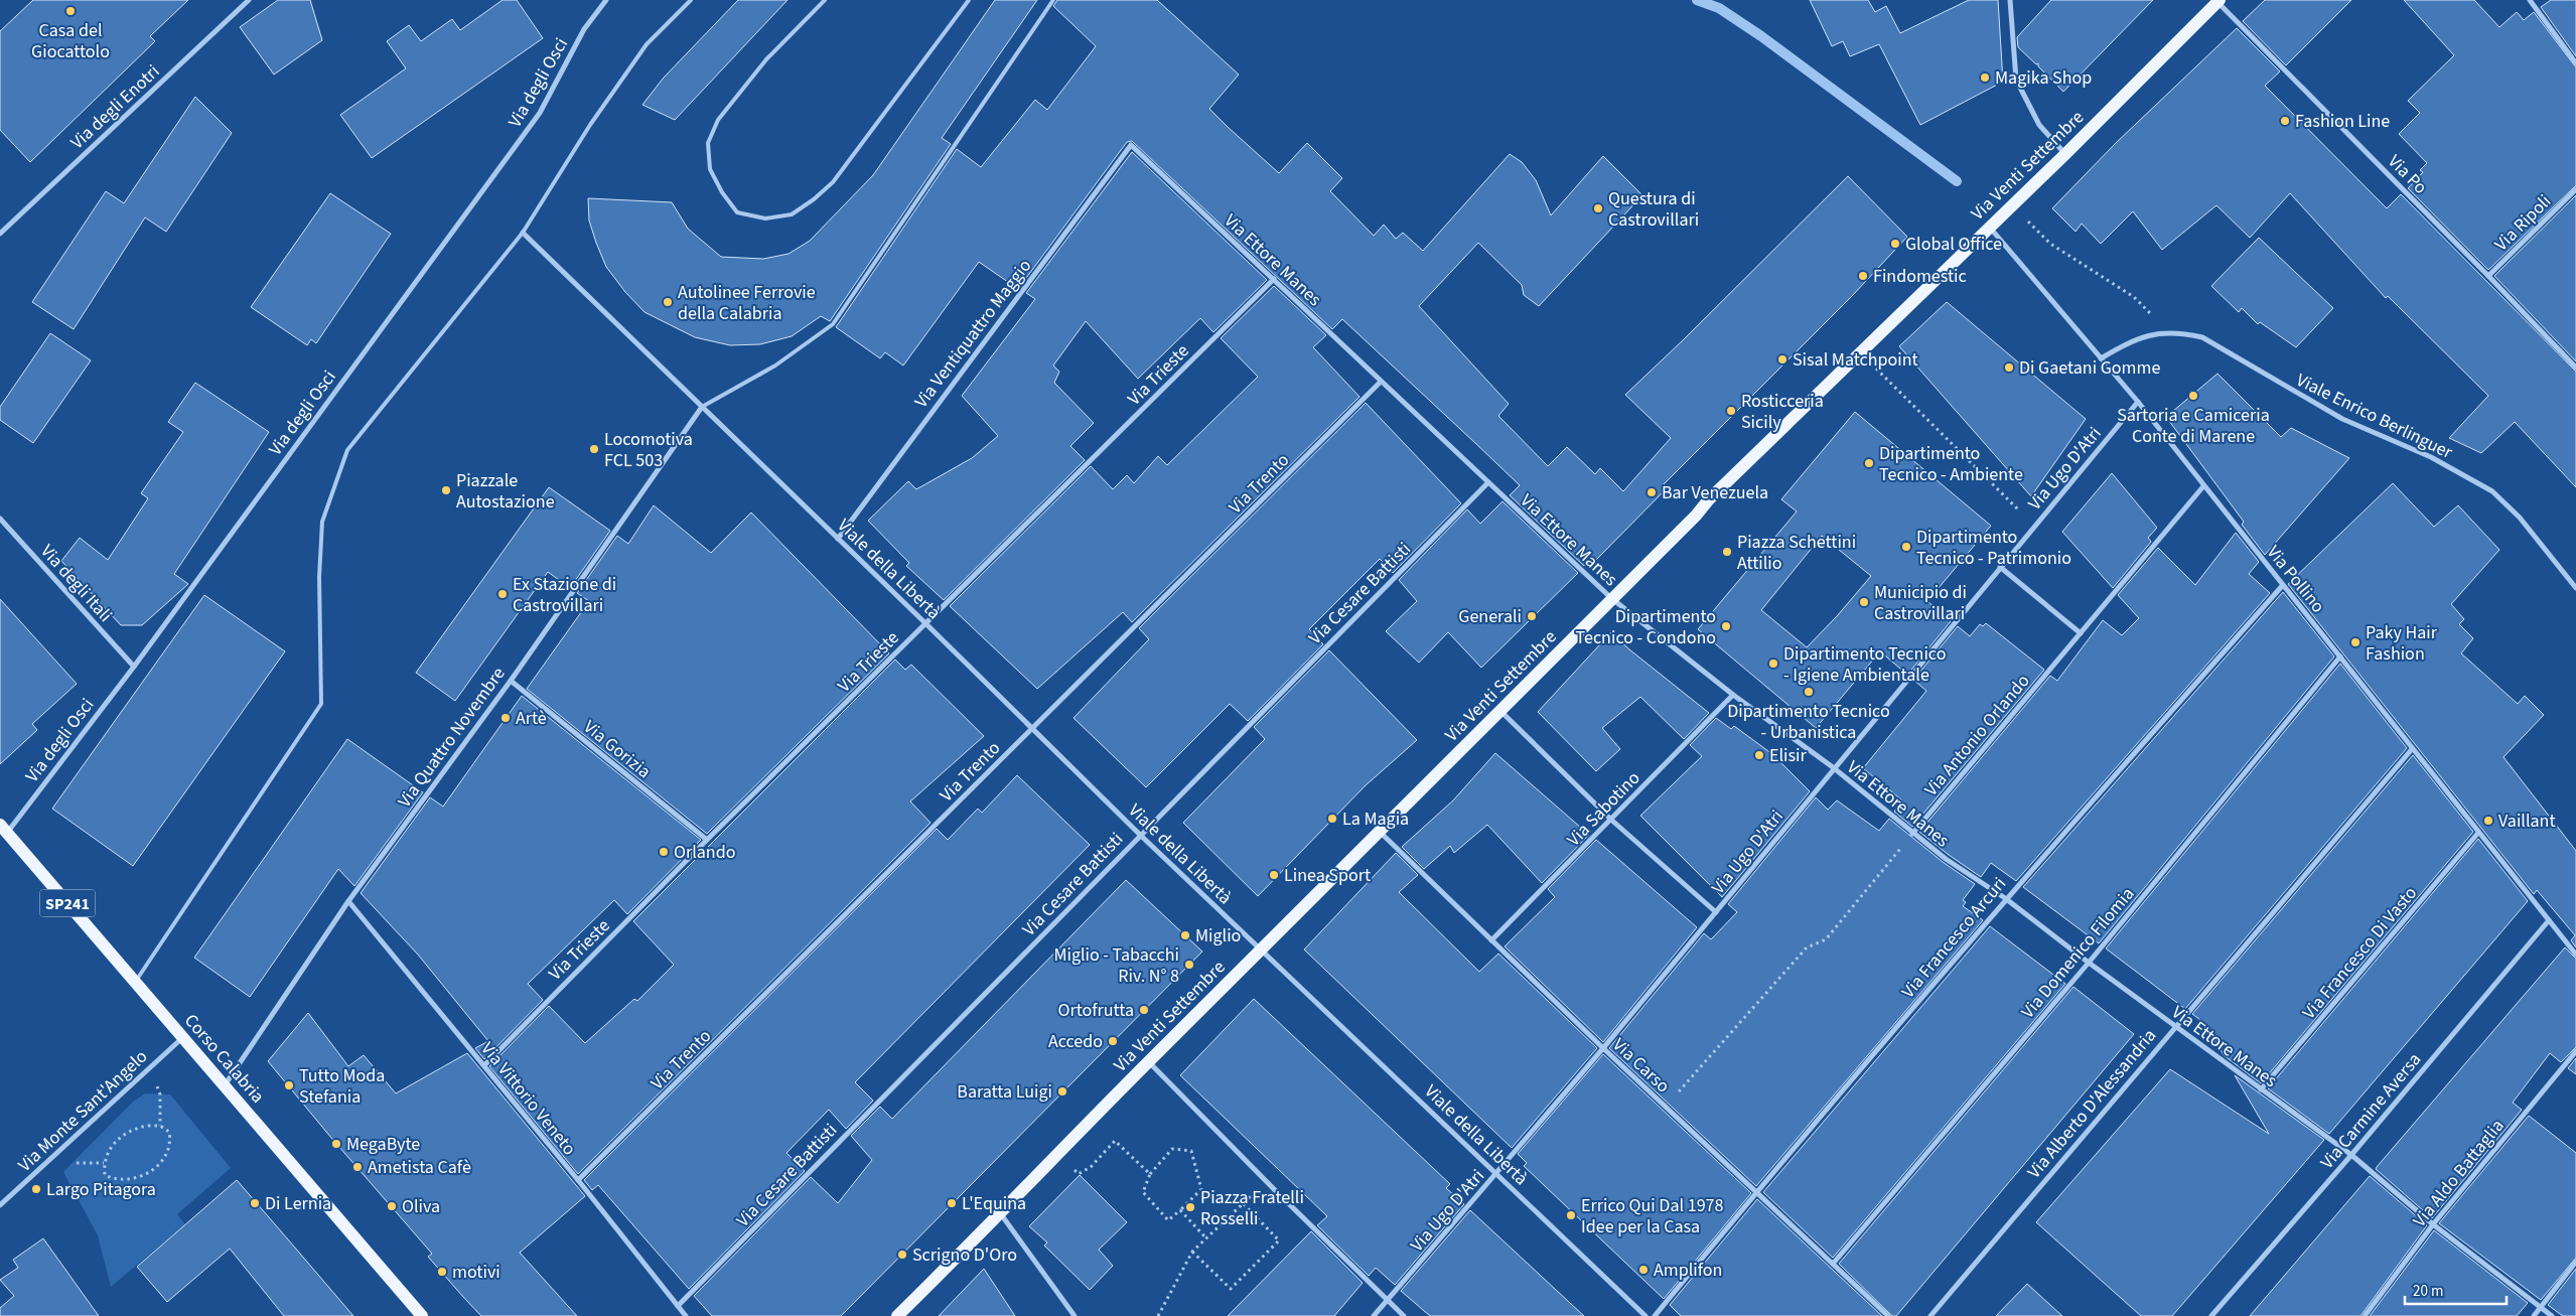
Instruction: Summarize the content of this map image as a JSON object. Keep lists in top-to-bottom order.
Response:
{
  "streets": {
    "main road": ["Via Venti Settembre", "SP241", "Corso Calabria"],
    "street": [
      "Via degli Osci",
      "Via degli Enotri",
      "Via Po",
      "Via Ripoli",
      "Via Ettore Manes",
      "Via Ventiquattro Maggio",
      "Via Trieste",
      "Viale Enrico Berlinguer",
      "Via Ugo D'Atri",
      "Via Trento",
      "Viale della Libertà",
      "Via Pollino",
      "Via degli Itali",
      "Via Cesare Battisti",
      "Via Antonio Orlando",
      "Via Quattro Novembre",
      "Via Gorizia",
      "Via Sabotino",
      "Via Francesco Arcuri",
      "Via Domenico Filomia",
      "Via Francesco Di Vasto",
      "Via Carso",
      "Via Vittorio Veneto",
      "Via Alberto D'Alessandria",
      "Via Monte Sant'Angelo",
      "Via Carmine Aversa",
      "Via Aldo Battaglia"
    ]
  },
  "crossings": [
    ["Via degli Osci", "Via degli Itali"],
    ["Via degli Osci", "Corso Calabria"],
    ["Via Venti Settembre", "Via Po"],
    ["Via Venti Settembre", "Via Ettore Manes"],
    ["Via Venti Settembre", "Viale della Libertà"],
    ["Via Venti Settembre", "Via Pollino"],
    ["Via Venti Settembre", "Via Carso"],
    ["Via Po", "Via Ripoli"],
    ["Via Ettore Manes", "Via Ventiquattro Maggio"],
    ["Via Ettore Manes", "Via Trieste"],
    ["Via Ettore Manes", "Via Ugo D'Atri"],
    ["Via Ettore Manes", "Via Trento"],
    ["Via Ettore Manes", "Via Cesare Battisti"],
    ["Via Ettore Manes", "Via Antonio Orlando"],
    ["Via Ettore Manes", "Via Sabotino"],
    ["Via Ettore Manes", "Via Francesco Arcuri"],
    ["Via Ettore Manes", "Via Domenico Filomia"],
    ["Via Ettore Manes", "Via Francesco Di Vasto"],
    ["Via Ettore Manes", "Via Alberto D'Alessandria"],
    ["Via Ettore Manes", "Via Carmine Aversa"],
    ["Via Ettore Manes", "Via Aldo Battaglia"],
    ["Via Ventiquattro Maggio", "Viale della Libertà"],
    ["Via Trieste", "Viale della Libertà"],
    ["Via Trieste", "Via Gorizia"],
    ["Via Trieste", "Via Vittorio Veneto"],
    ["Viale Enrico Berlinguer", "Via Pollino"],
    ["Via Ugo D'Atri", "Viale della Libertà"],
    ["Via Ugo D'Atri", "Via Pollino"],
    ["Via Ugo D'Atri", "Via Carso"],
    ["Via Trento", "Viale della Libertà"],
    ["Via Trento", "Via Vittorio Veneto"],
    ["Viale della Libertà", "Via Cesare Battisti"],
    ["Viale della Libertà", "Via Quattro Novembre"],
    ["Via Pollino", "Via Antonio Orlando"],
    ["Via Pollino", "Via Francesco Arcuri"],
    ["Via Pollino", "Via Domenico Filomia"],
    ["Via Pollino", "Via Francesco Di Vasto"],
    ["Via Pollino", "Via Alberto D'Alessandria"],
    ["Via Pollino", "Via Carmine Aversa"],
    ["Via Cesare Battisti", "Via Vittorio Veneto"],
    ["Via Quattro Novembre", "Via Gorizia"],
    ["Via Quattro Novembre", "Corso Calabria"],
    ["Via Quattro Novembre", "Via Vittorio Veneto"],
    ["Via Sabotino", "Via Carso"],
    ["Via Francesco Arcuri", "Via Carso"],
    ["Via Domenico Filomia", "Via Carso"],
    ["Corso Calabria", "Via Monte Sant'Angelo"]
  ],
  "places": [
    "Casa del Giocattolo",
    "Magika Shop",
    "Fashion Line",
    "Questura di Castrovillari",
    "Global Office",
    "Findomestic",
    "Autolinee Ferrovie della Calabria",
    "Sisal Matchpoint",
    "Di Gaetani Gomme",
    "Sartoria e Camiceria Conte di Marene",
    "Rosticceria Sicily",
    "Locomotiva FCL 503",
    "Dipartimento Tecnico - Ambiente",
    "Piazzale Autostazione",
    "Bar Venezuela",
    "Dipartimento Tecnico - Patrimonio",
    "Piazza Schettini Attilio",
    "Ex Stazione di Castrovillari",
    "Municipio di Castrovillari",
    "Generali",
    "Dipartimento Tecnico - Condono",
    "Paky Hair Fashion",
    "Dipartimento Tecnico - Igiene Ambientale",
    "Dipartimento Tecnico - Urbanistica",
    "Artè",
    "Elisir",
    "La Magia",
    "Vaillant",
    "Orlando",
    "Linea Sport",
    "Miglio",
    "Miglio - Tabacchi Riv. N° 8",
    "Ortofrutta",
    "Accedo",
    "Tutto Moda Stefania",
    "Baratta Luigi",
    "MegaByte",
    "Ametista Cafè",
    "Largo Pitagora",
    "Di Lernia",
    "L'Equina",
    "Oliva",
    "Piazza Fratelli Rosselli",
    "Errico Qui Dal 1978 Idee per la Casa",
    "Scrigno D'Oro",
    "Amplifon",
    "motivi"
  ],
  "scale_bar": "20 m"
}
